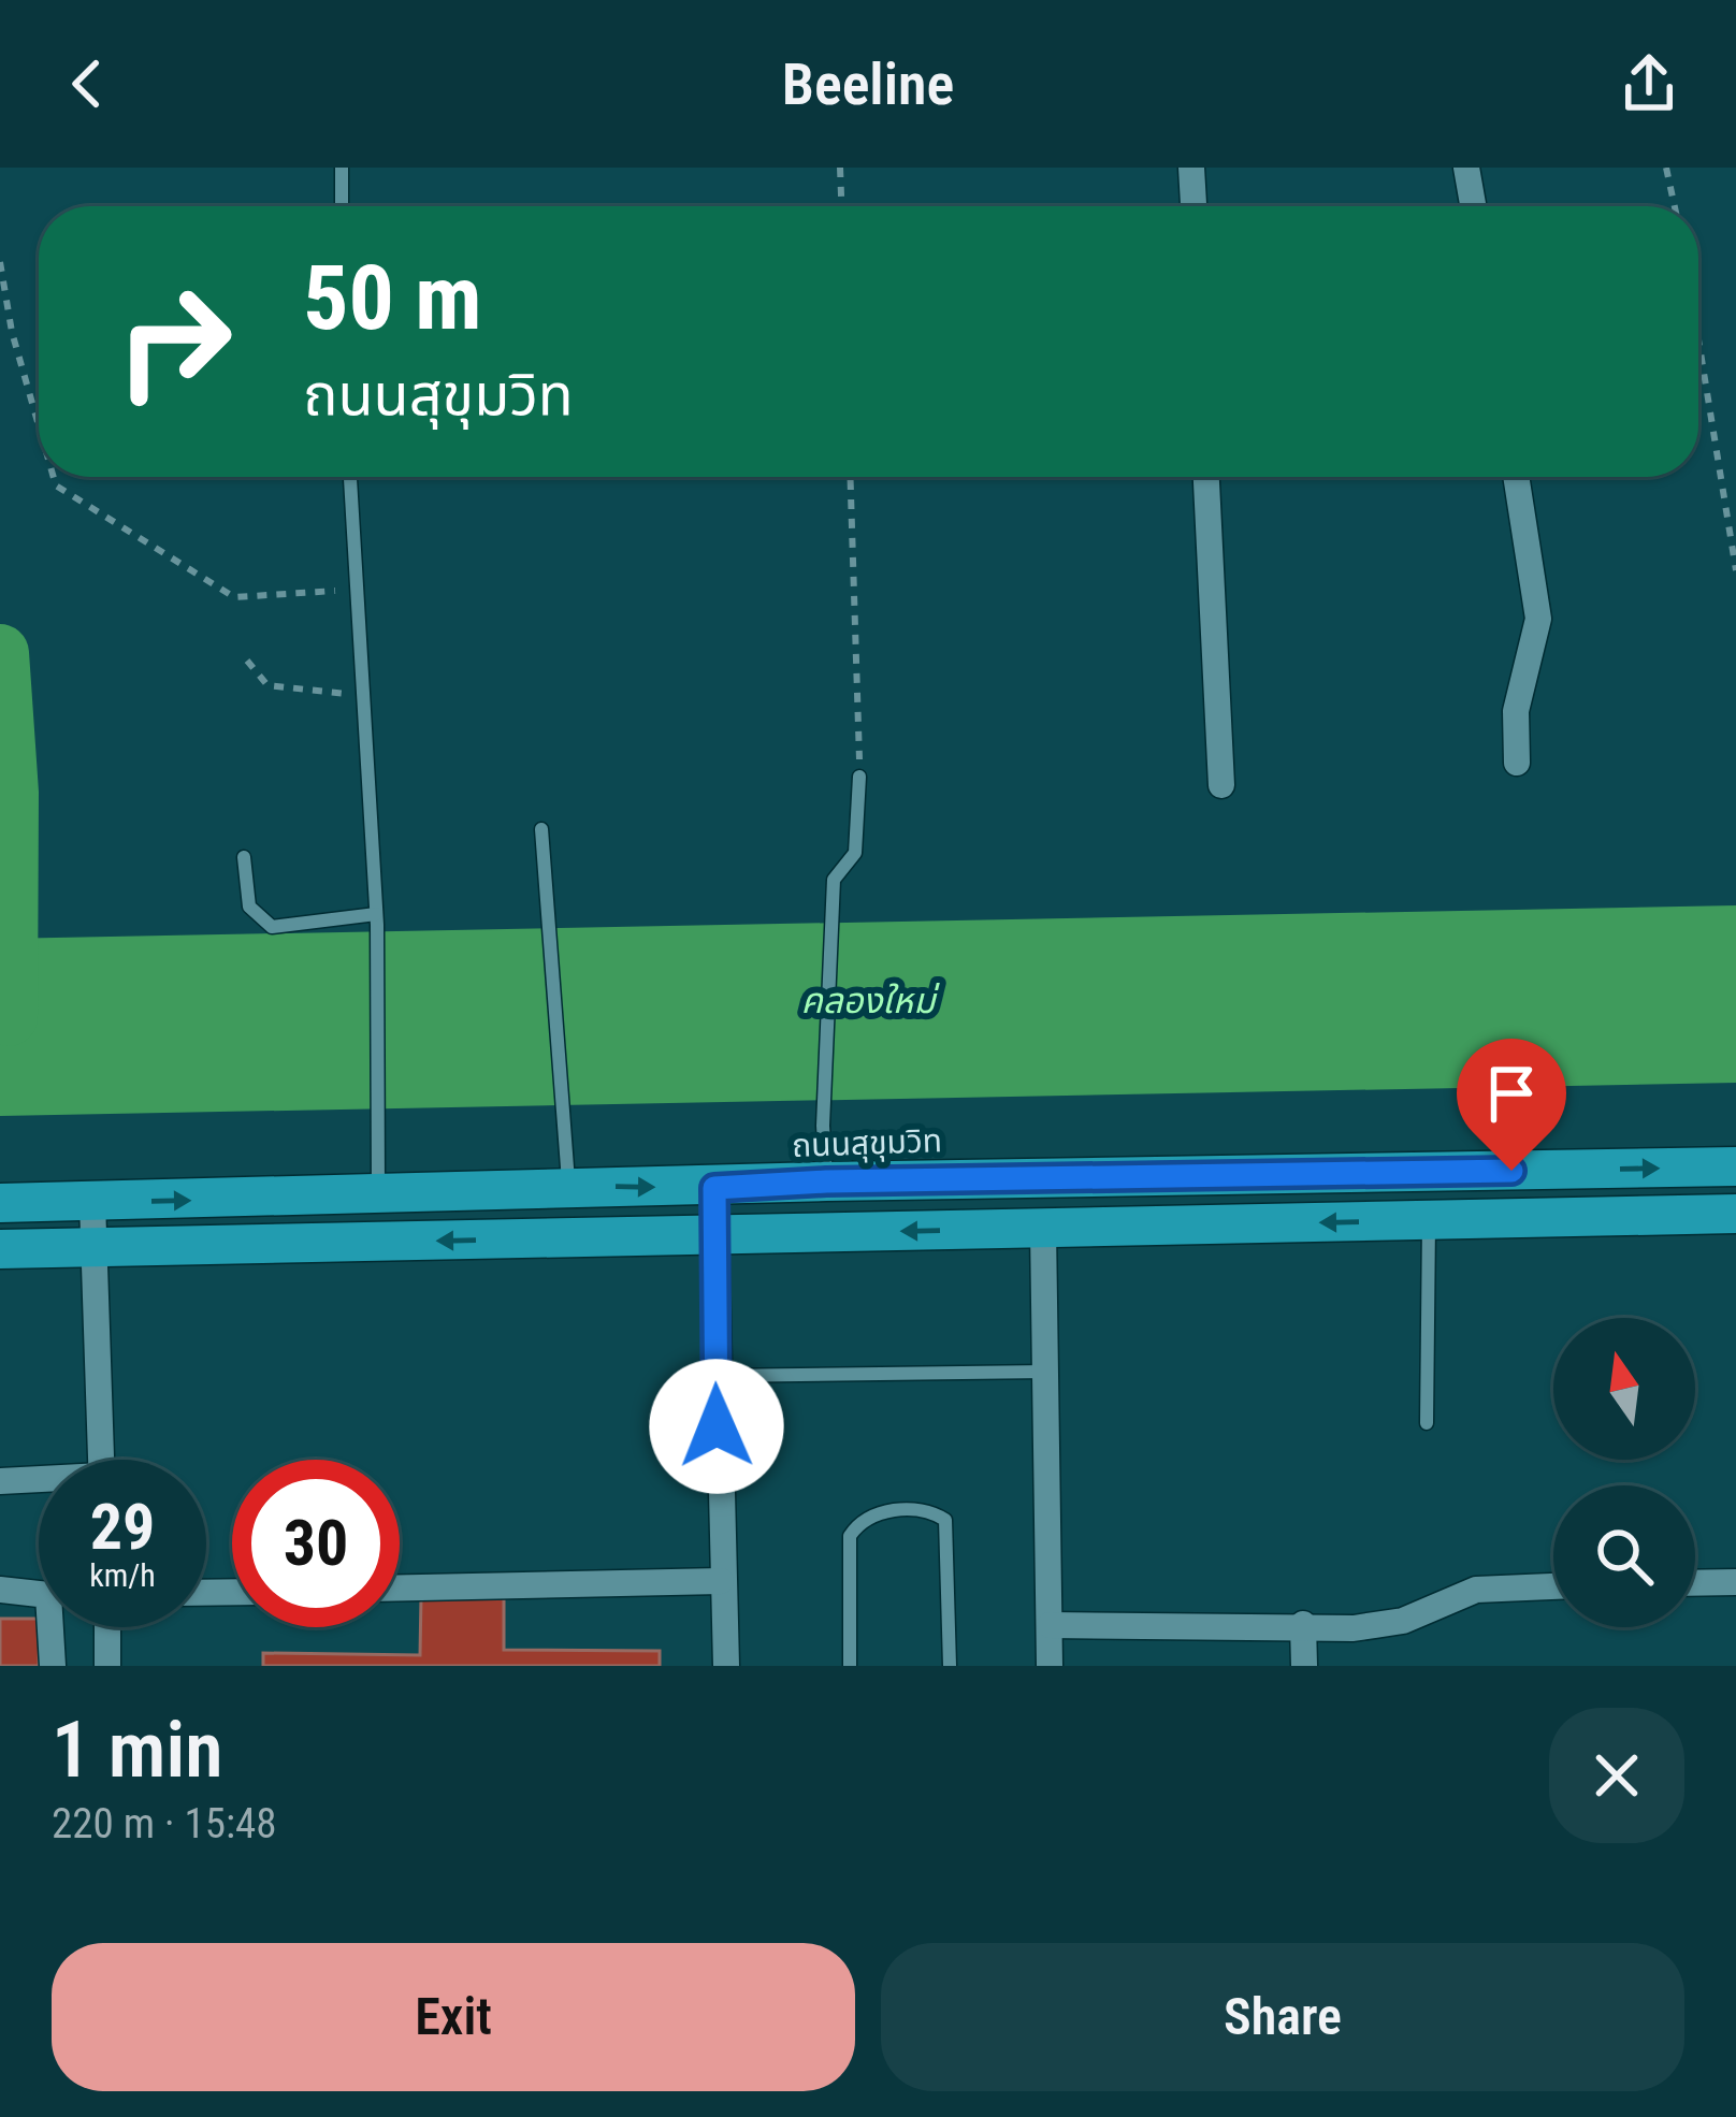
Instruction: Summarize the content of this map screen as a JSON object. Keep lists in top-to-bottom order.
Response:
{
  "streets": {
    "highway": ["ถนนสุขุมวิท"]
  },
  "water": ["คลองใหม่"],
  "north": "top",
  "page": {
    "header": "Beeline",
    "turn": ["50 m", "ถนนสุขุมวิท"],
    "speed": "29 km/h",
    "limit": "30",
    "heading": ["1 min", "220 m · 15:48"],
    "buttons": ["Exit", "Share"]
  }
}
